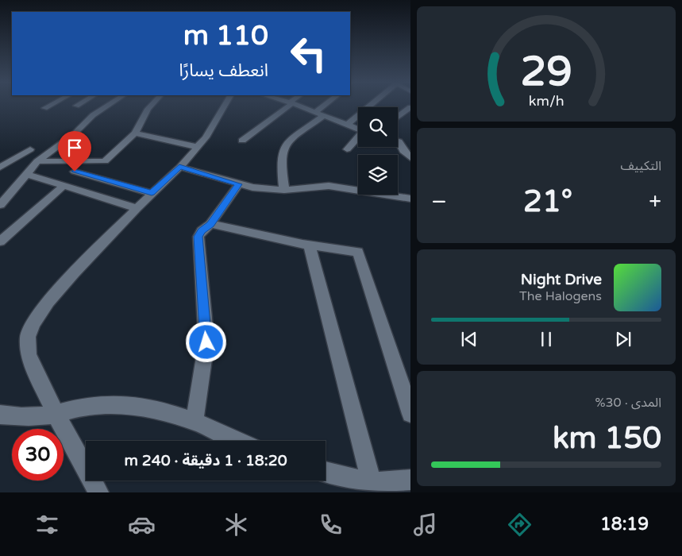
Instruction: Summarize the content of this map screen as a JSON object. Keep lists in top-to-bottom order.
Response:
{
  "page": {
    "turn": ["110 m", "انعطف يسارًا"],
    "tile": [
      "التكييف",
      ["المدى · 30%", "150 km"]
    ],
    "heat": ["−", "21°", "+"],
    "song": ["Night Drive", "The Halogens"],
    "limit": "30",
    "trip": "18:20 · 1 دقيقة · 240 m",
    "tabs": "18:19",
    "gauge": ["29", "km/h"]
  }
}
